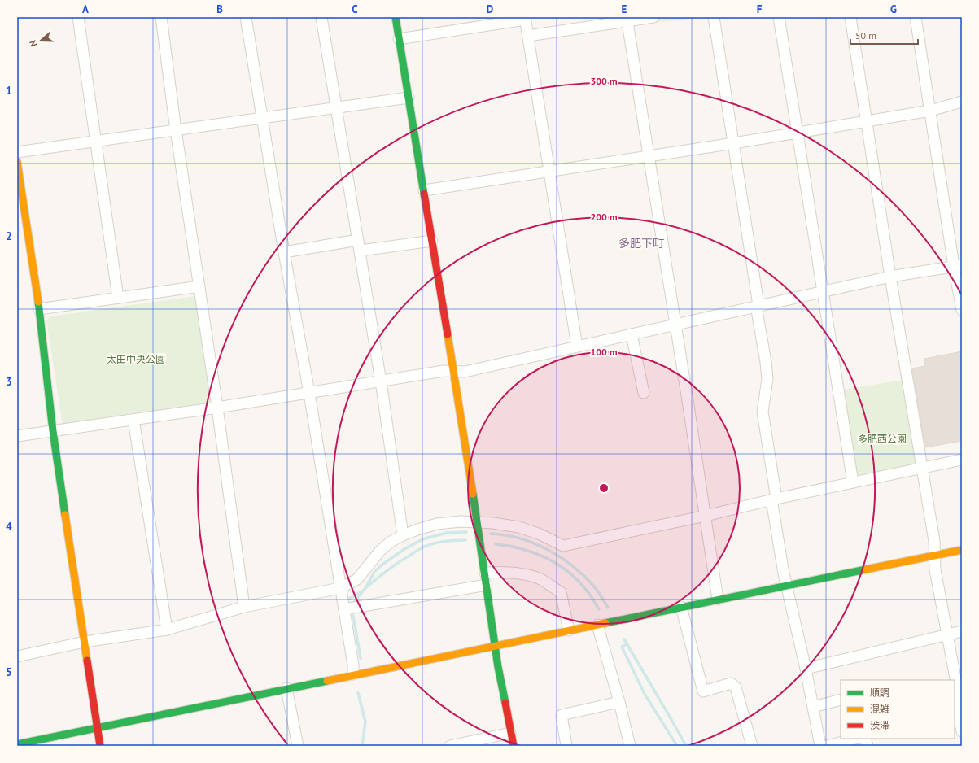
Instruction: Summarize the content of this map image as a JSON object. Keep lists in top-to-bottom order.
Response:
{
  "districts": ["多肥下町"],
  "parks": ["太田中央公園", "多肥西公園"],
  "legend": ["順調", "混雑", "渋滞"],
  "scale_bar": "50 m",
  "north": "left",
  "grid": {
    "columns": [
      "A",
      "B",
      "C",
      "D",
      "E",
      "F",
      "G"
    ],
    "rows": [
      "1",
      "2",
      "3",
      "4",
      "5"
    ]
  },
  "rings": ["300 m", "200 m", "100 m"]
}
